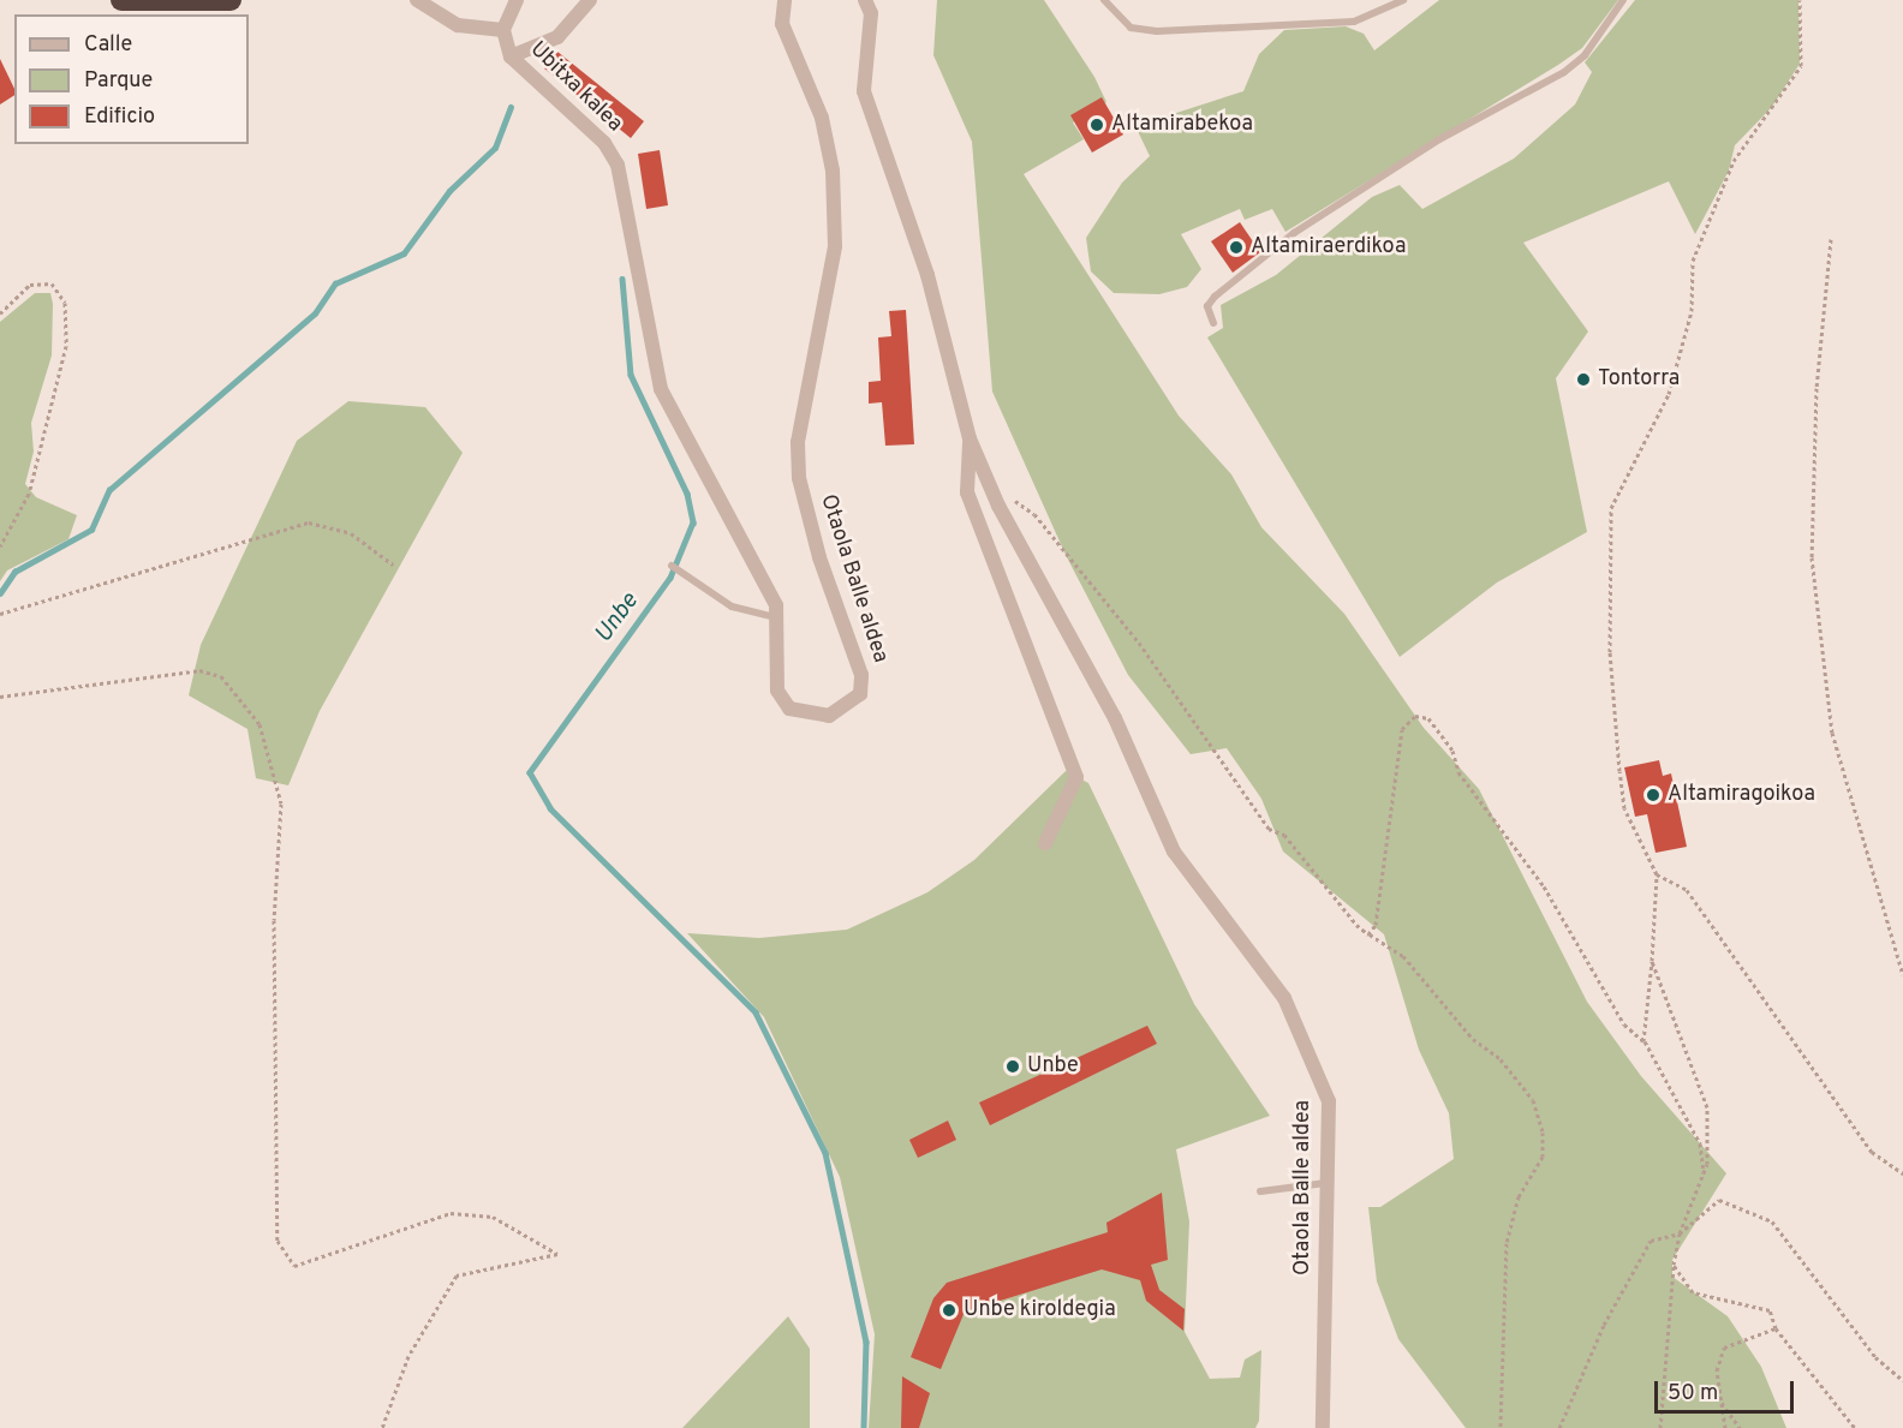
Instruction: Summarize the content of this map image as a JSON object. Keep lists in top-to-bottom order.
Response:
{
  "streets": {
    "street": ["Ubitxa kalea", "Otaola Balle aldea"]
  },
  "crossings": [
    ["Ubitxa kalea", "Otaola Balle aldea"]
  ],
  "water": ["Unbe"],
  "places": [
    "Altamirabekoa",
    "Altamiraerdikoa",
    "Tontorra",
    "Altamiragoikoa",
    "Unbe",
    "Unbe kiroldegia"
  ],
  "legend": ["Calle", "Parque", "Edificio"],
  "scale_bar": "50 m"
}
